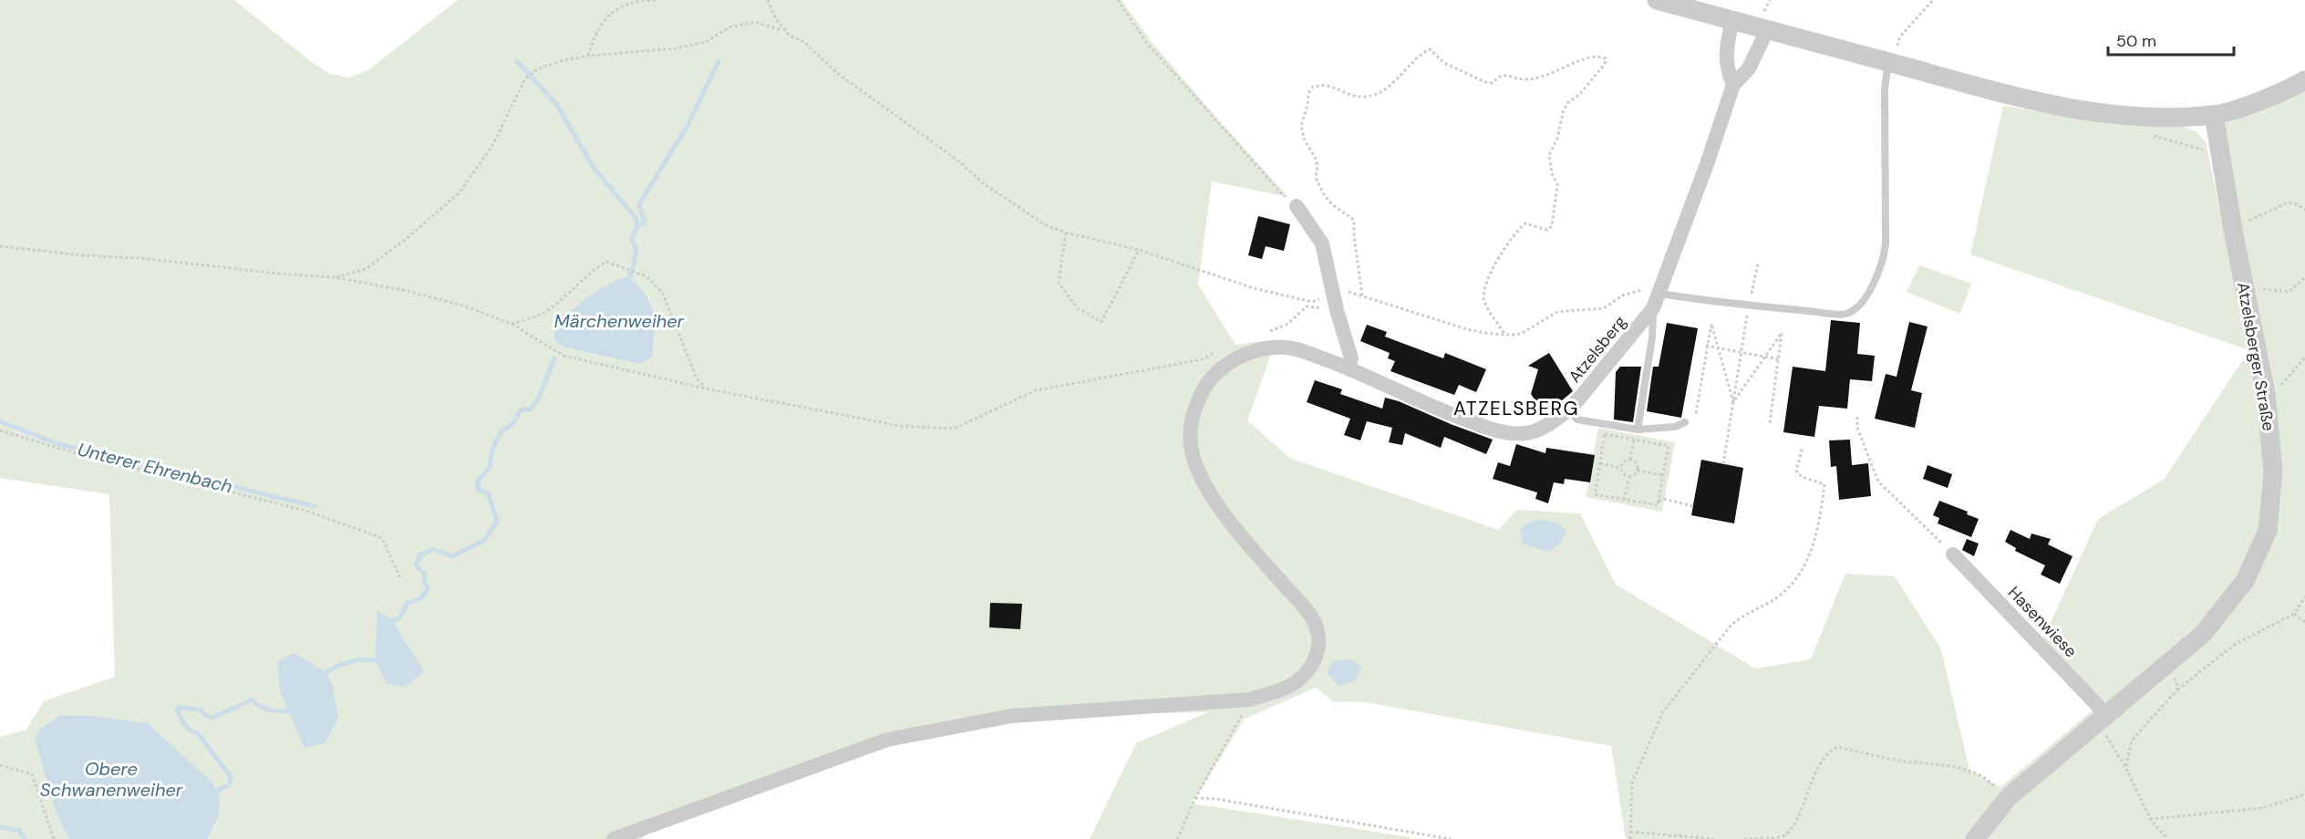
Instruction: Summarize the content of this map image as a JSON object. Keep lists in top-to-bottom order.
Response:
{
  "streets": {
    "street": ["Atzelsberg", "Atzelsberger Straße", "Hasenwiese"]
  },
  "crossings": [
    ["Atzelsberger Straße", "Hasenwiese"]
  ],
  "districts": ["ATZELSBERG"],
  "water": ["Märchenweiher", "Unterer Ehrenbach", "Obere Schwanenweiher"],
  "scale_bar": "50 m"
}
